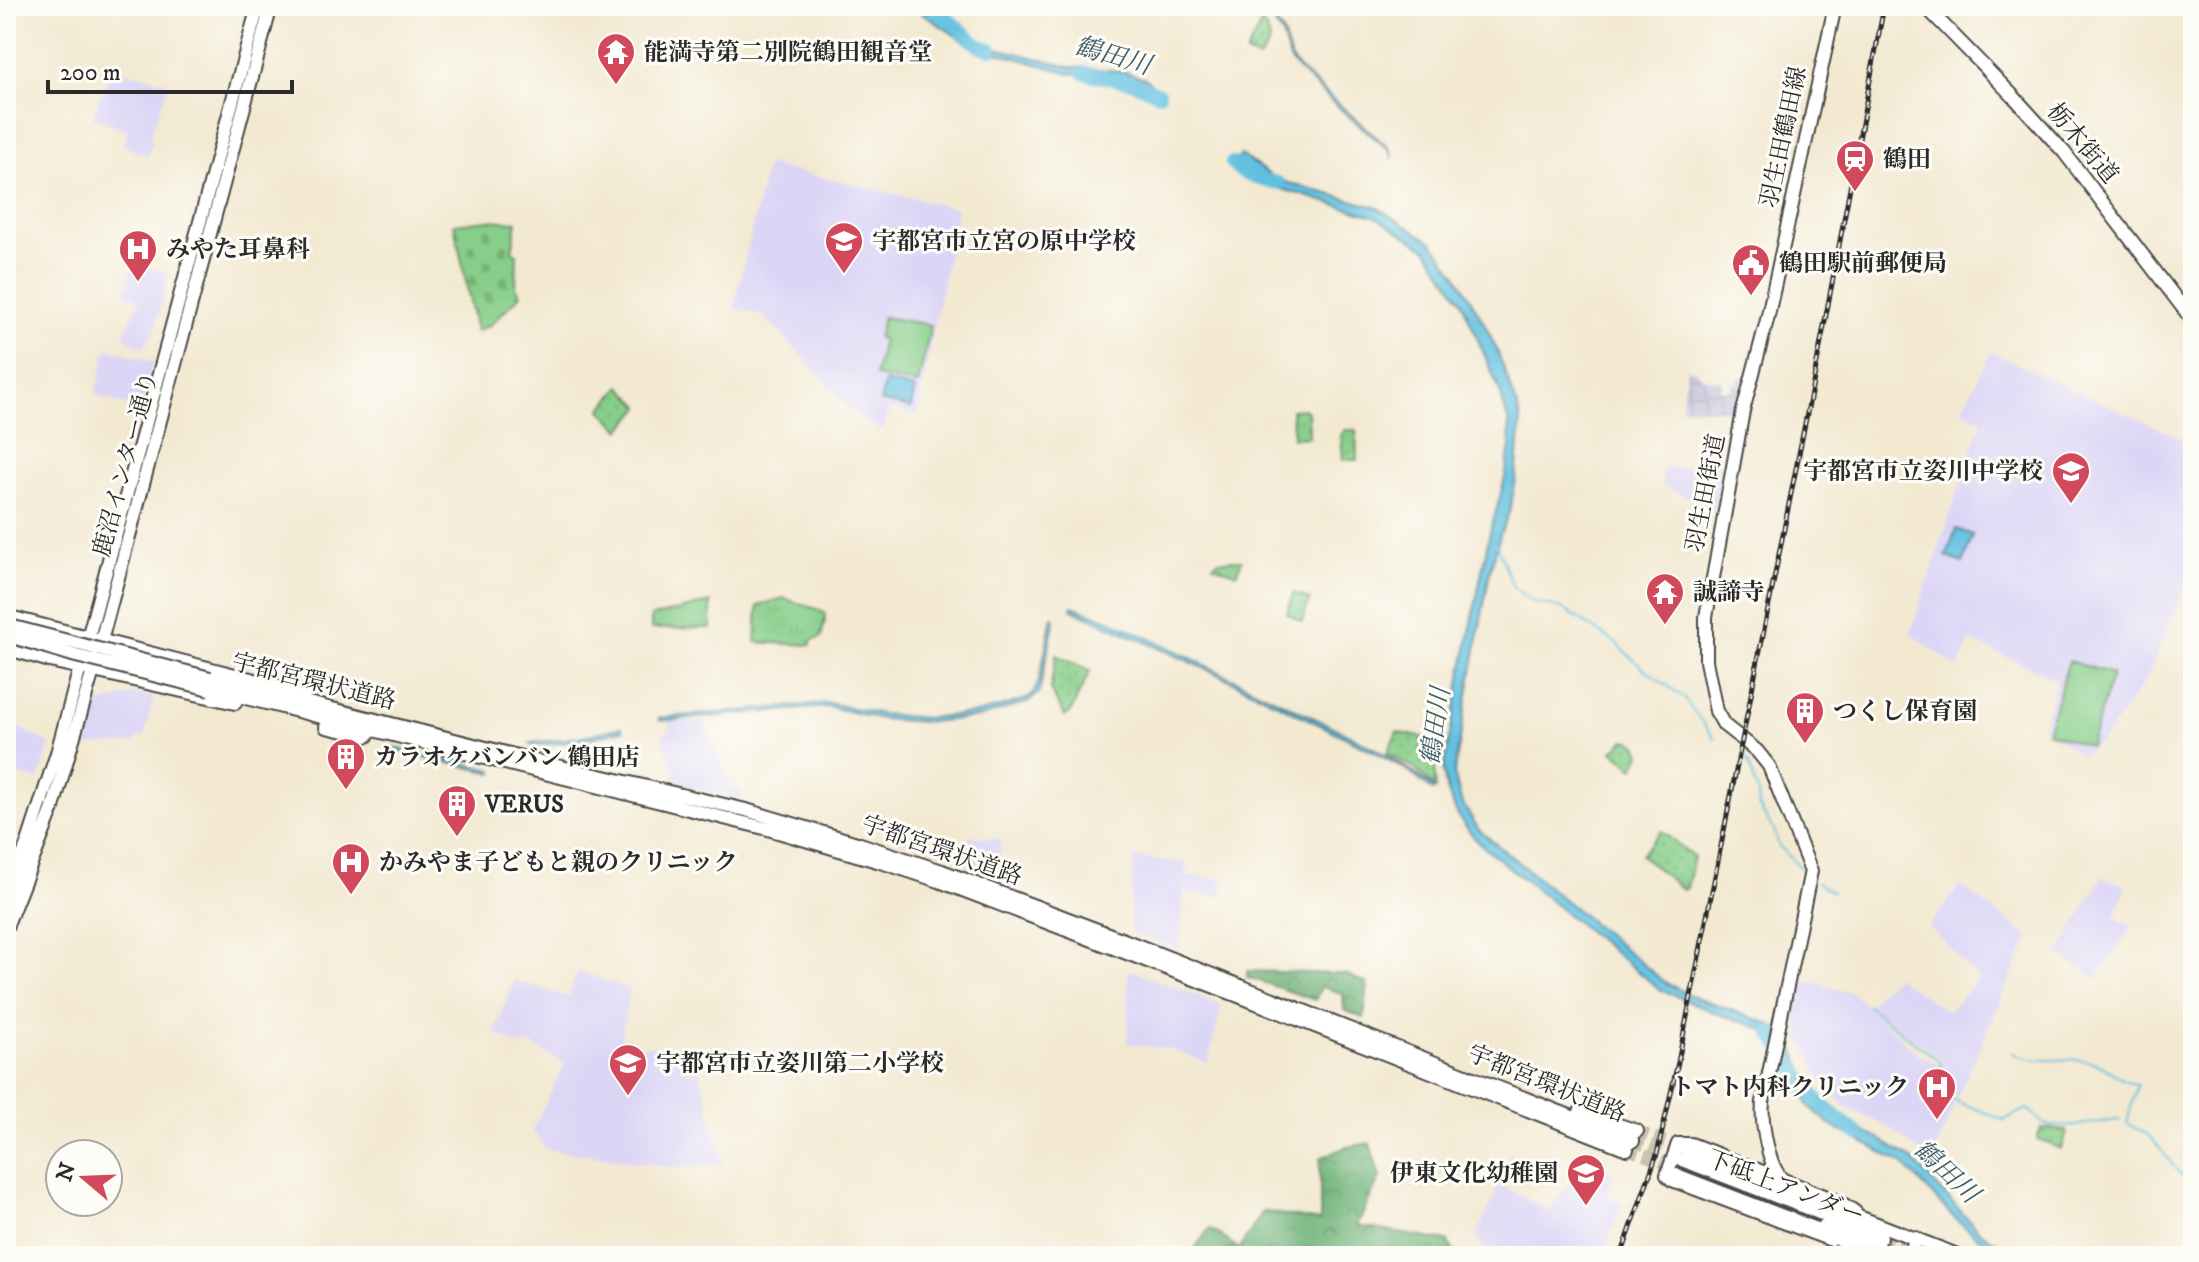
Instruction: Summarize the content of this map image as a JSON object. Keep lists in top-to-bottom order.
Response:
{
  "streets": {
    "main road": [
      "羽生田鶴田線",
      "栃木街道",
      "鹿沼インター通り",
      "羽生田街道",
      "宇都宮環状道路",
      "下砥上アンダー"
    ]
  },
  "crossings": [
    ["羽生田鶴田線", "羽生田街道"]
  ],
  "water": ["鶴田川"],
  "places": {
    "temple": ["能満寺第二別院鶴田観音堂", "誠諦寺"],
    "station": ["鶴田"],
    "school or university": [
      "宇都宮市立宮の原中学校",
      "宇都宮市立姿川中学校",
      "宇都宮市立姿川第二小学校",
      "伊東文化幼稚園"
    ],
    "hospital": ["みやた耳鼻科", "かみやま子どもと親のクリニック", "トマト内科クリニック"],
    "public building": ["鶴田駅前郵便局"],
    "building": ["つくし保育園", "カラオケバンバン 鶴田店", "VERUS"]
  },
  "scale_bar": "200 m",
  "north": "left"
}
